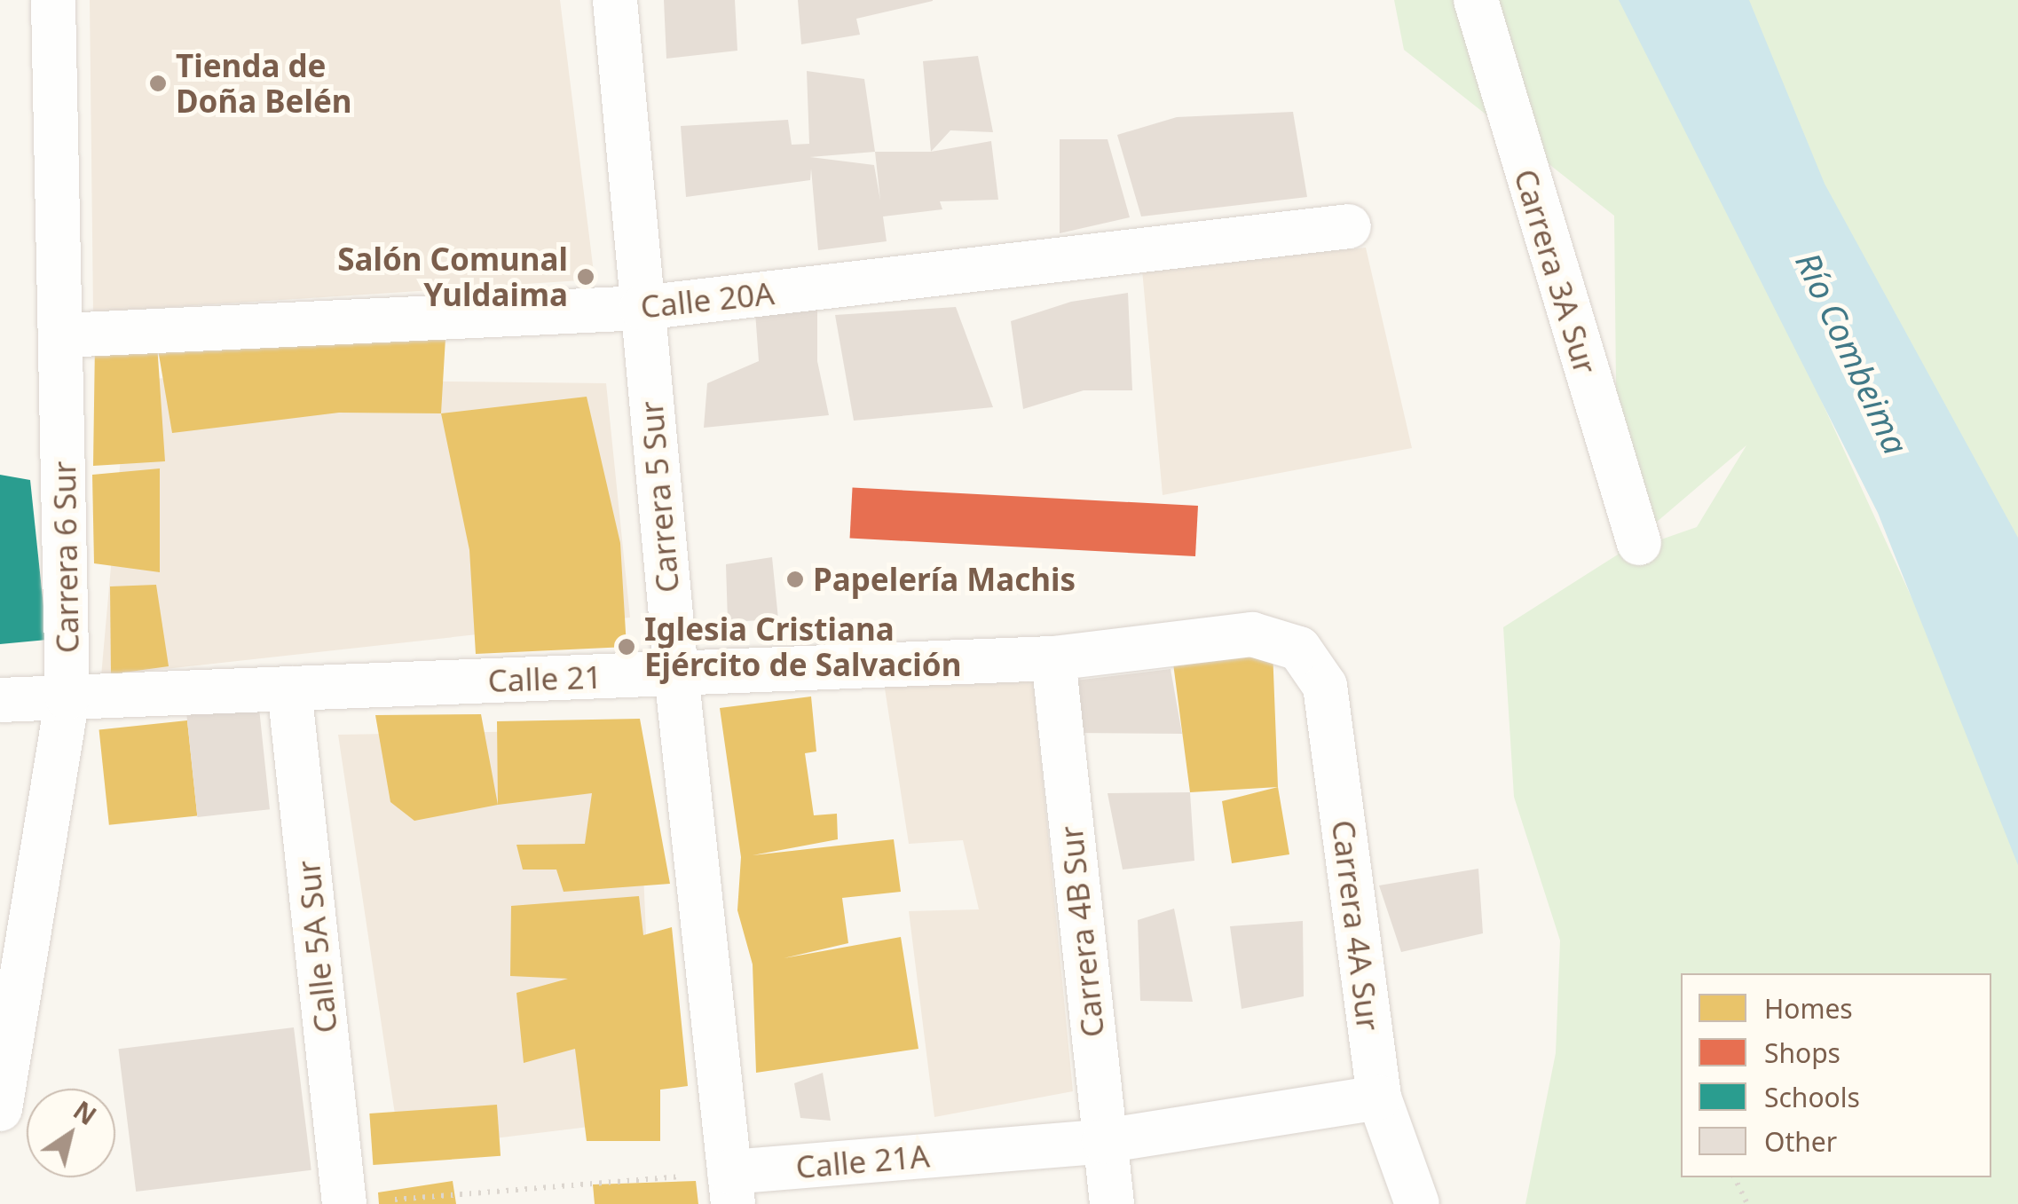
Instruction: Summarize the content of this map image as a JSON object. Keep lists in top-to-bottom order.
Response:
{
  "streets": {
    "street": [
      "Carrera 3A Sur",
      "Calle 20A",
      "Carrera 5 Sur",
      "Carrera 6 Sur",
      "Calle 21",
      "Carrera 4A Sur",
      "Carrera 4B Sur",
      "Calle 5A Sur",
      "Calle 21A"
    ]
  },
  "crossings": [
    ["Calle 20A", "Carrera 5 Sur"],
    ["Calle 20A", "Carrera 6 Sur"],
    ["Carrera 5 Sur", "Calle 21"],
    ["Carrera 5 Sur", "Calle 21A"],
    ["Carrera 6 Sur", "Calle 21"],
    ["Calle 21", "Carrera 4A Sur"],
    ["Calle 21", "Carrera 4B Sur"],
    ["Calle 21", "Calle 5A Sur"],
    ["Carrera 4A Sur", "Calle 21A"],
    ["Carrera 4B Sur", "Calle 21A"]
  ],
  "water": ["Río Combeima"],
  "places": [
    "Tienda de Doña Belén",
    "Salón Comunal Yuldaima",
    "Papelería Machis",
    "Iglesia Cristiana Ejército de Salvación"
  ],
  "legend": [
    "Homes",
    "Shops",
    "Schools",
    "Other"
  ],
  "north": "top right"
}
